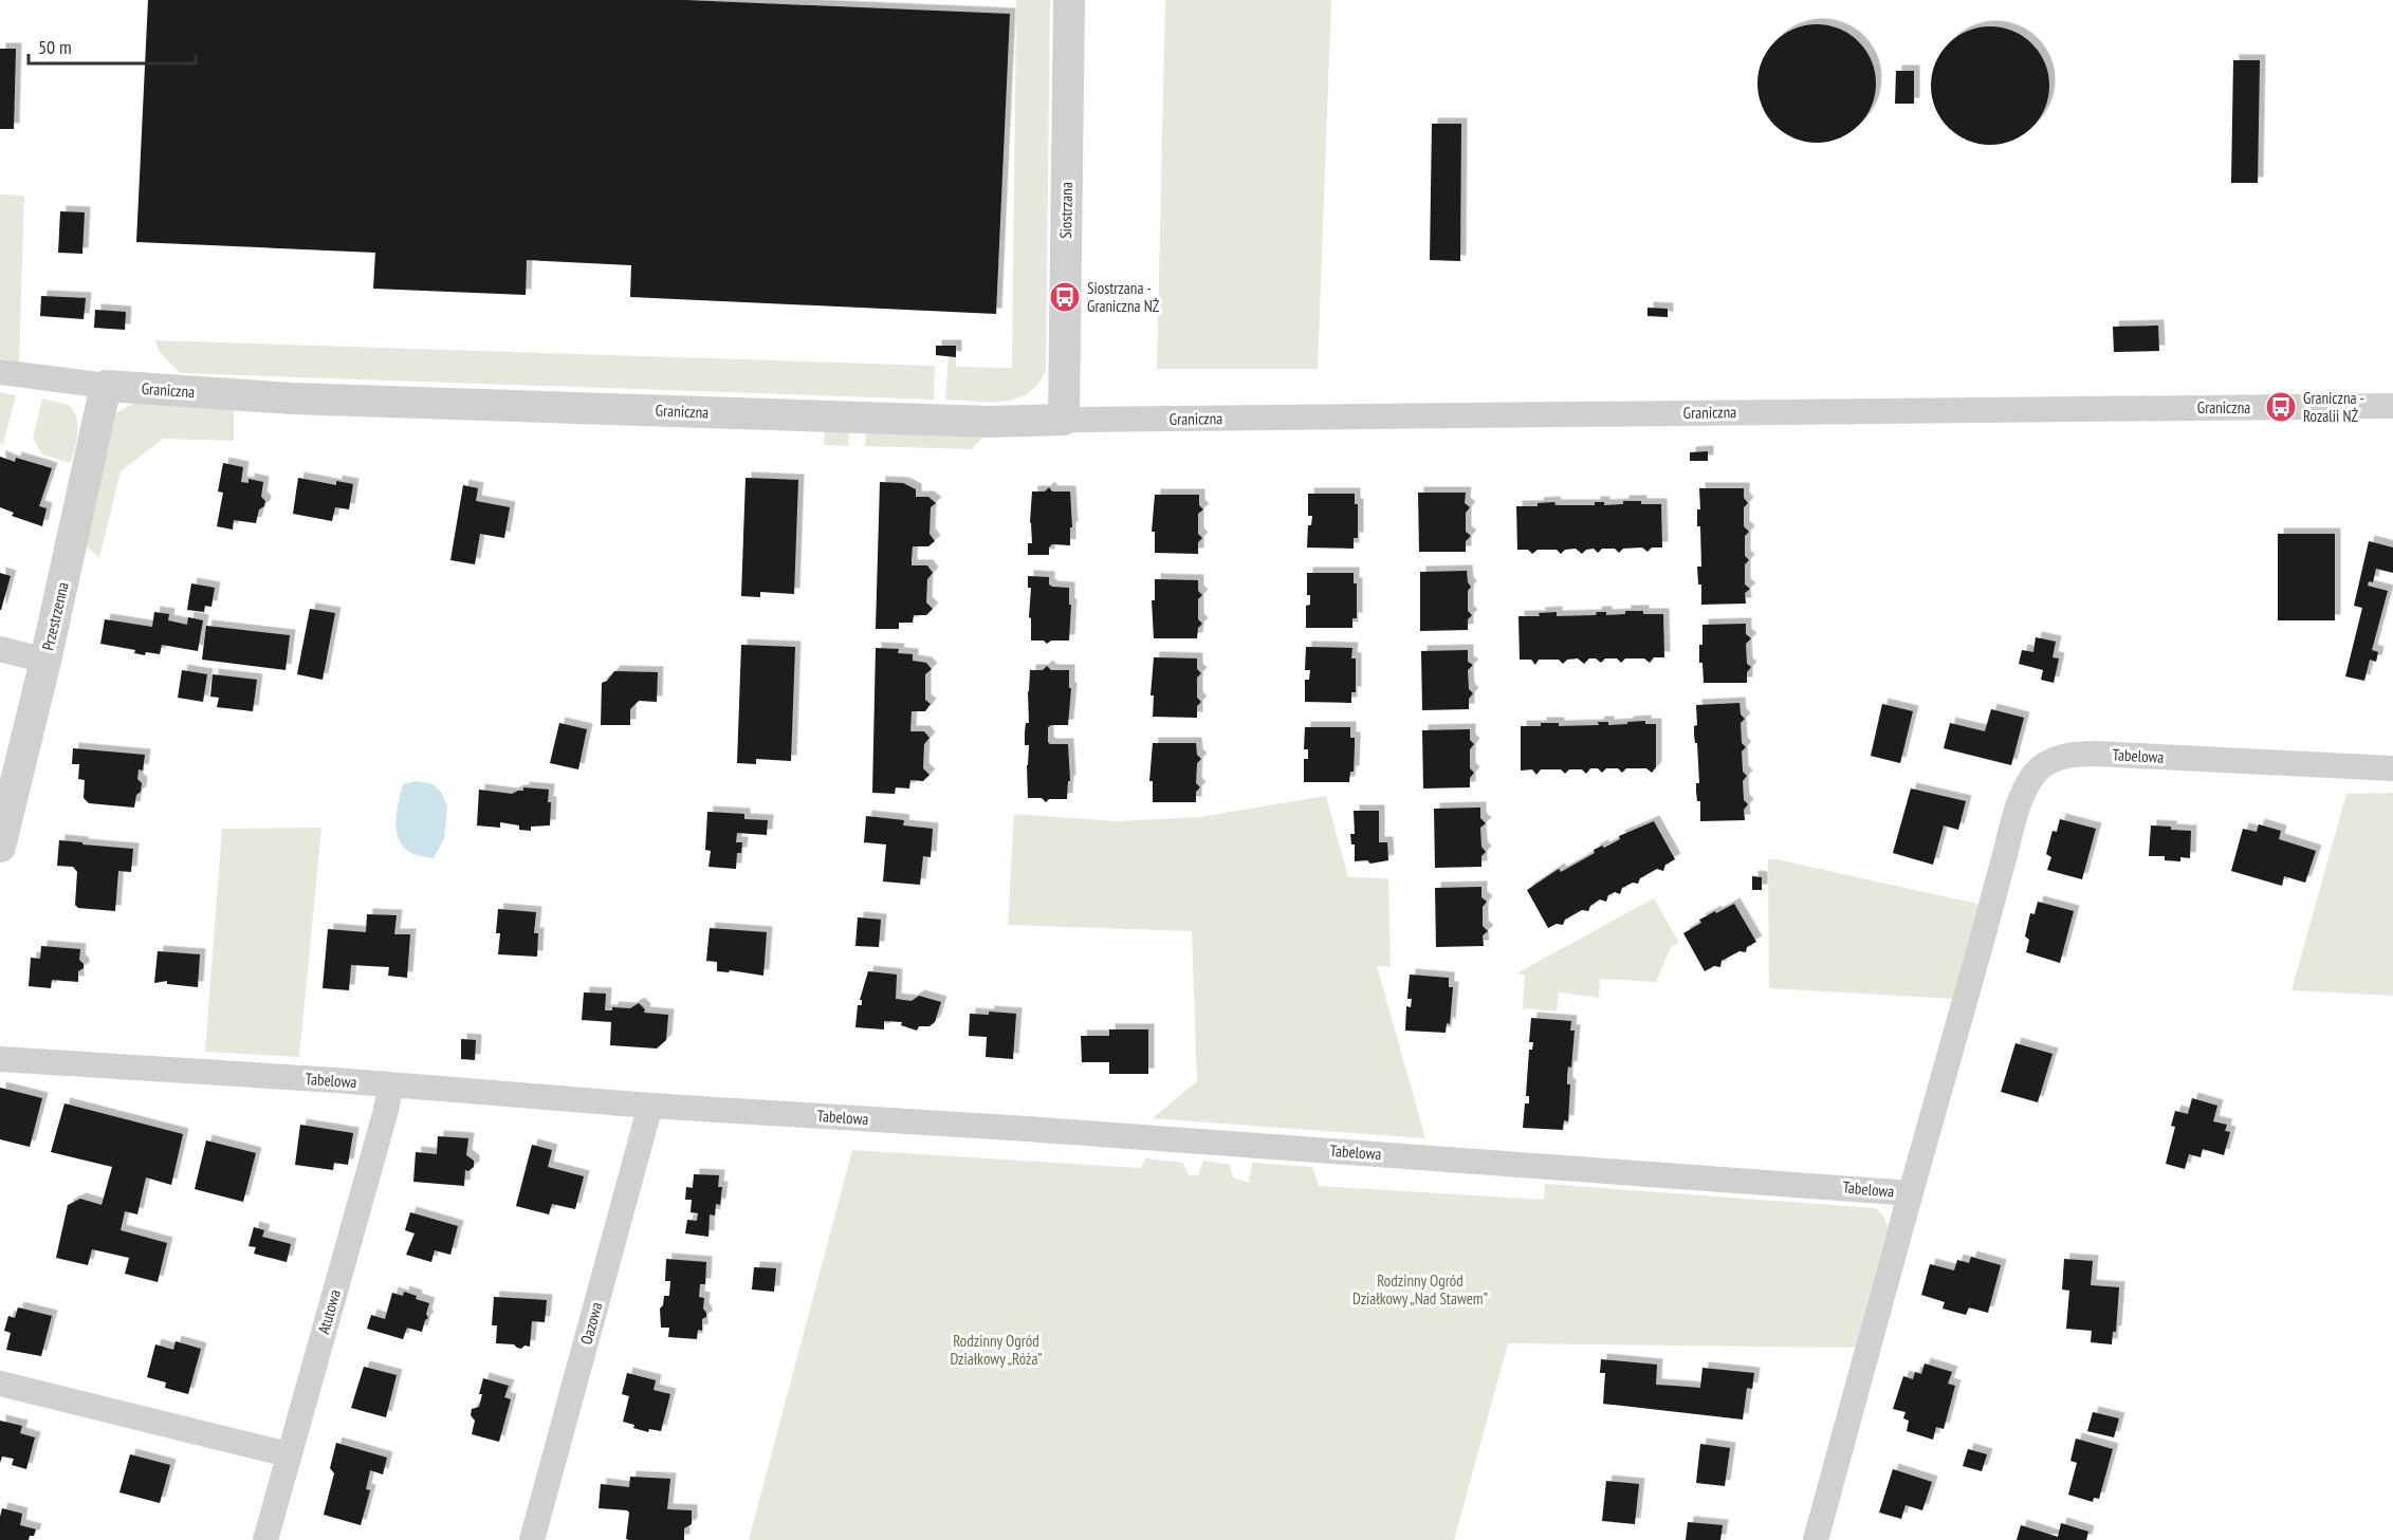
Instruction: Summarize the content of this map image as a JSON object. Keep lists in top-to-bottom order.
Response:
{
  "streets": {
    "street": [
      "Siostrzana",
      "Graniczna",
      "Przestrzenna",
      "Tabelowa",
      "Atutowa",
      "Oazowa"
    ]
  },
  "crossings": [
    ["Siostrzana", "Graniczna"],
    ["Graniczna", "Przestrzenna"],
    ["Tabelowa", "Atutowa"],
    ["Tabelowa", "Oazowa"]
  ],
  "parks": ["Rodzinny Ogród Działkowy „Nad Stawem”", "Rodzinny Ogród Działkowy „Róża”"],
  "places": {
    "bus stop": ["Siostrzana - Graniczna NŻ", "Graniczna - Rozalii NŻ"]
  },
  "scale_bar": "50 m"
}
